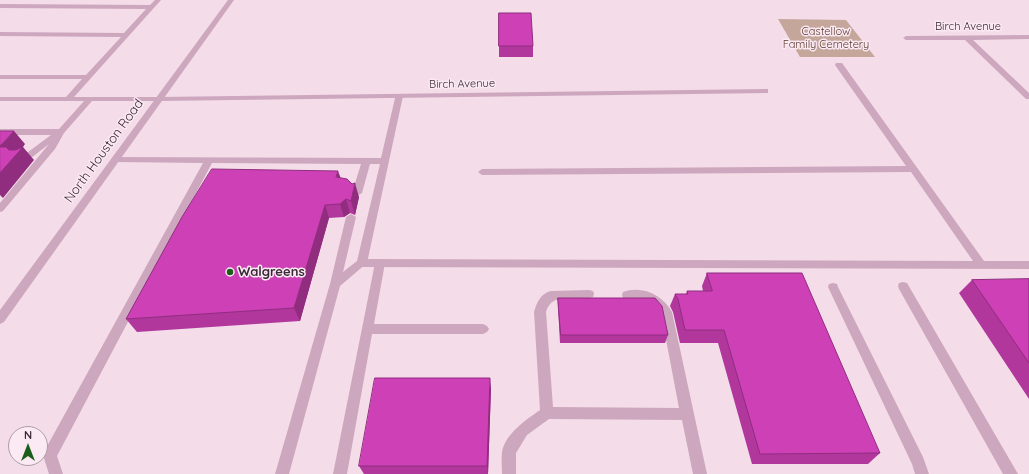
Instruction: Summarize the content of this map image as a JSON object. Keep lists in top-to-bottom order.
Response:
{
  "streets": {
    "street": ["Birch Avenue", "North Houston Road"]
  },
  "crossings": [
    ["Birch Avenue", "North Houston Road"]
  ],
  "parks": ["Castellow Family Cemetery"],
  "places": ["Walgreens"],
  "north": "top"
}
